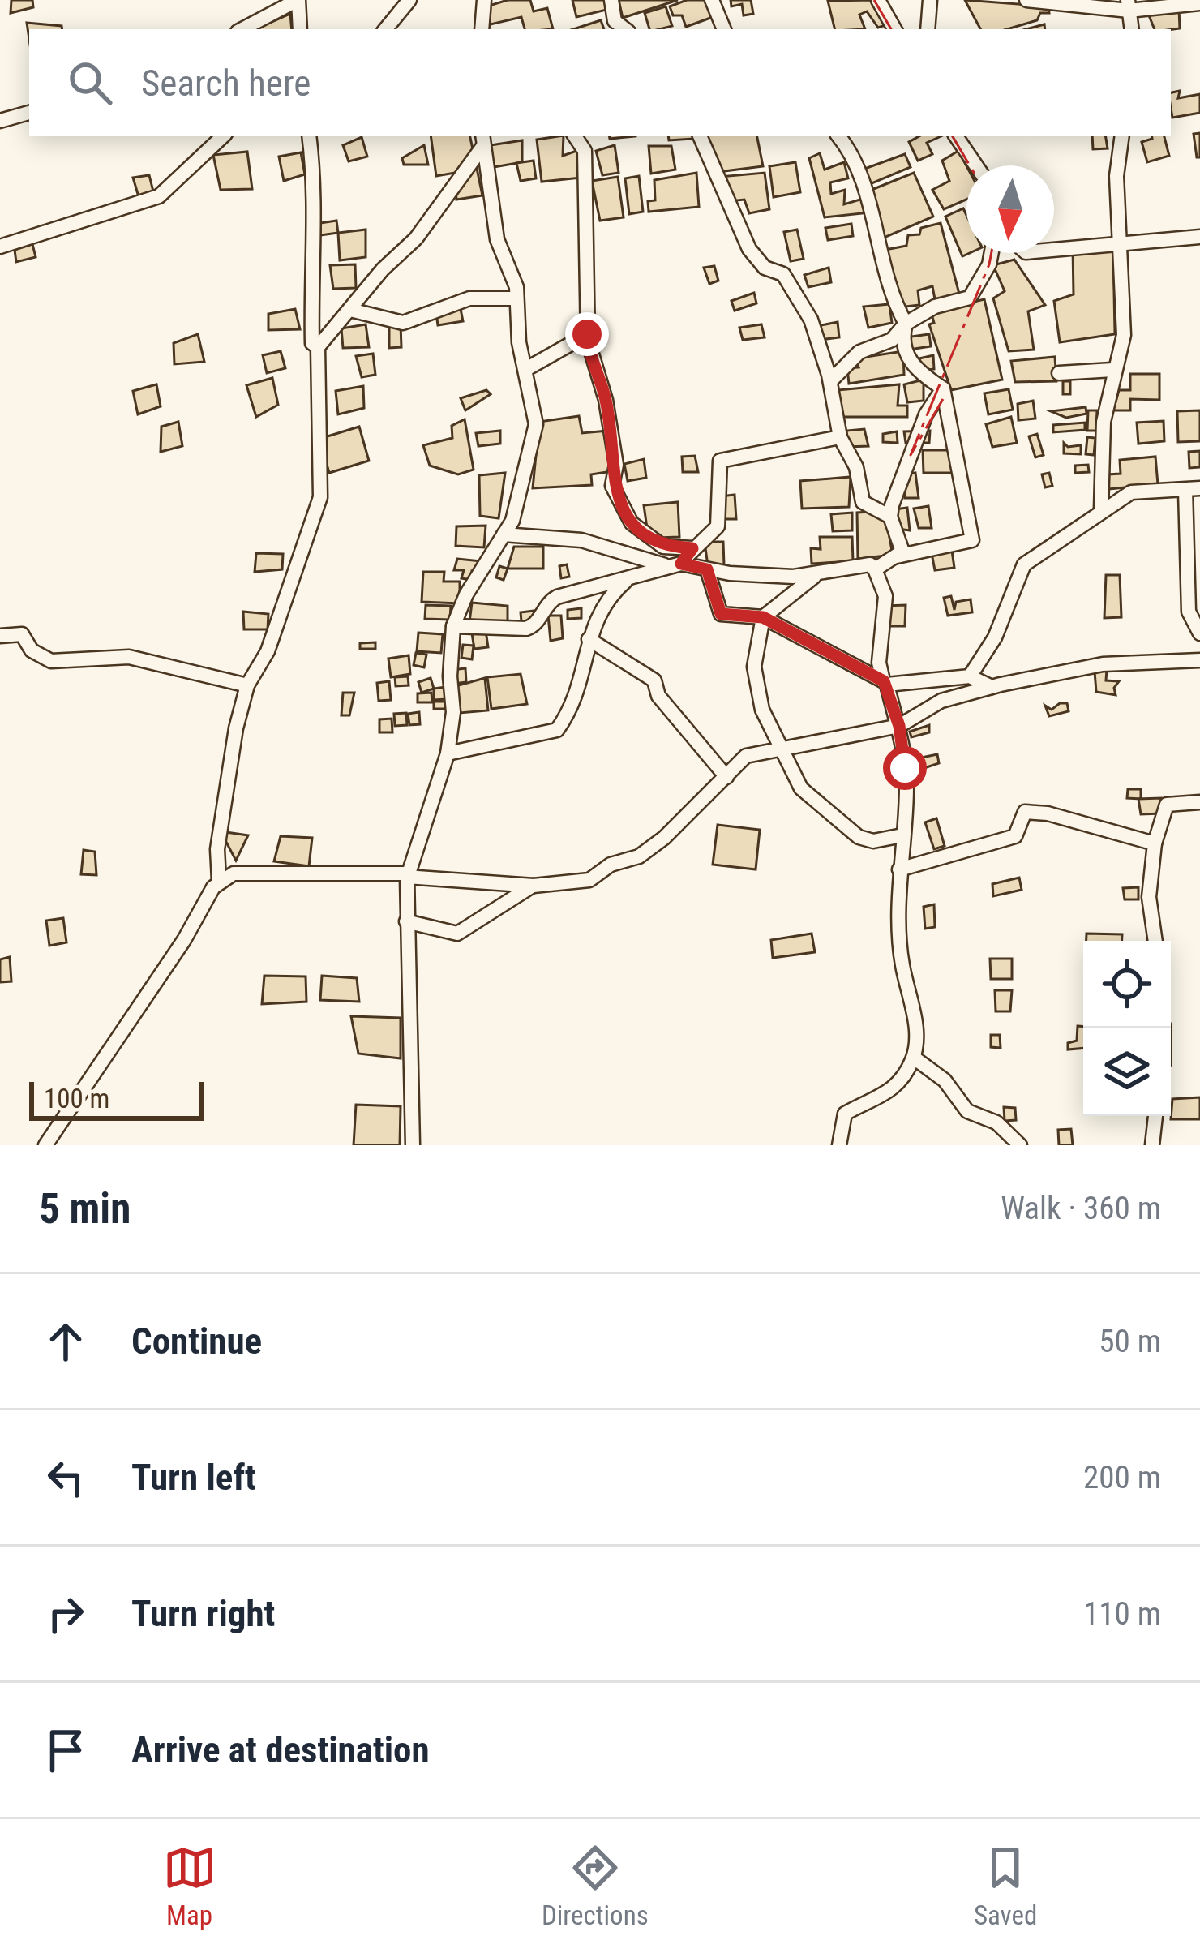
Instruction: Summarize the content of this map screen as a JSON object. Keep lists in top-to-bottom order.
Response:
{
  "scale_bar": "100 m",
  "north": "bottom",
  "page": {
    "search": "Search here",
    "scale": "100 m",
    "heading": ["5 min", "Walk · 360 m"],
    "list": [
      ["Continue", "50 m"],
      ["Turn left", "200 m"],
      ["Turn right", "110 m"],
      "Arrive at destination"
    ],
    "nav": ["Map", "Directions", "Saved"]
  }
}
